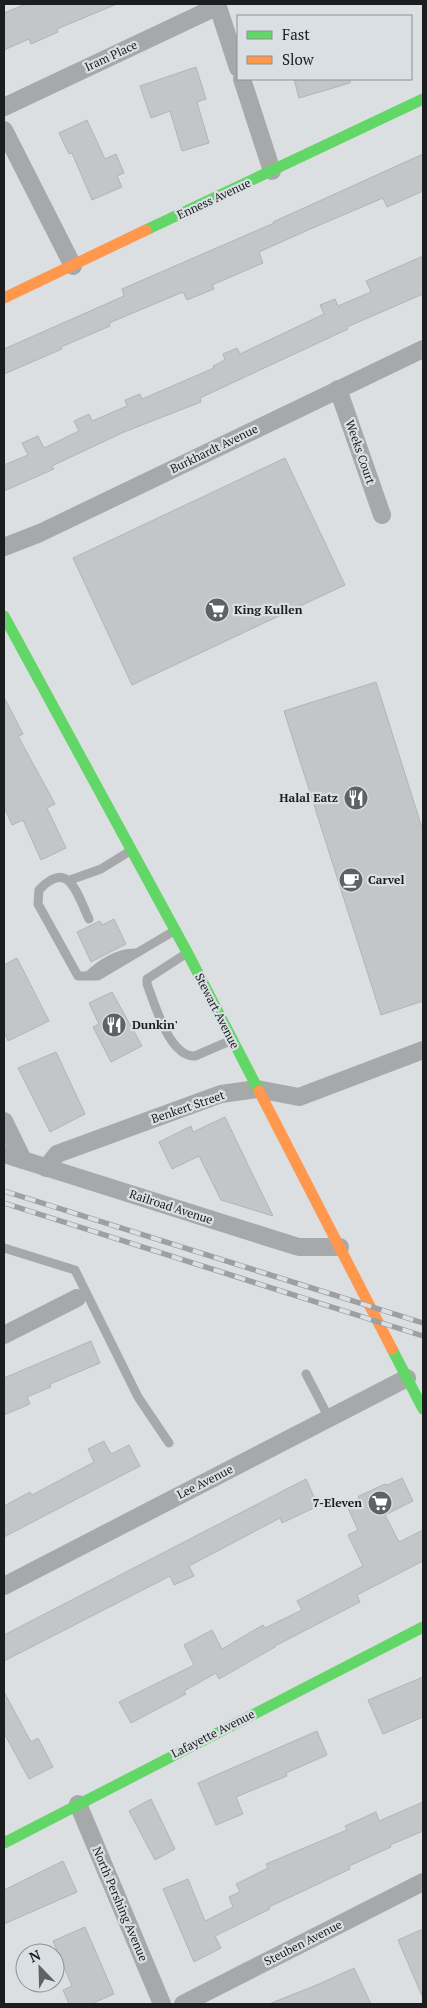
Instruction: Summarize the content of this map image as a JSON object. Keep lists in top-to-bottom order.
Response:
{
  "streets": {
    "street": [
      "Iram Place",
      "Enness Avenue",
      "Burkhardt Avenue",
      "Weeks Court",
      "Stewart Avenue",
      "Benkert Street",
      "Railroad Avenue",
      "Lee Avenue",
      "Lafayette Avenue",
      "North Pershing Avenue",
      "Steuben Avenue"
    ]
  },
  "crossings": [
    ["Burkhardt Avenue", "Weeks Court"],
    ["Stewart Avenue", "Benkert Street"],
    ["Stewart Avenue", "Railroad Avenue"],
    ["Stewart Avenue", "Lee Avenue"],
    ["Benkert Street", "Railroad Avenue"],
    ["Lafayette Avenue", "North Pershing Avenue"]
  ],
  "places": {
    "supermarket": ["King Kullen", "7-Eleven"],
    "restaurant": ["Halal Eatz", "Dunkin'"],
    "cafe": ["Carvel"]
  },
  "legend": ["Fast", "Slow"],
  "north": "top left"
}
